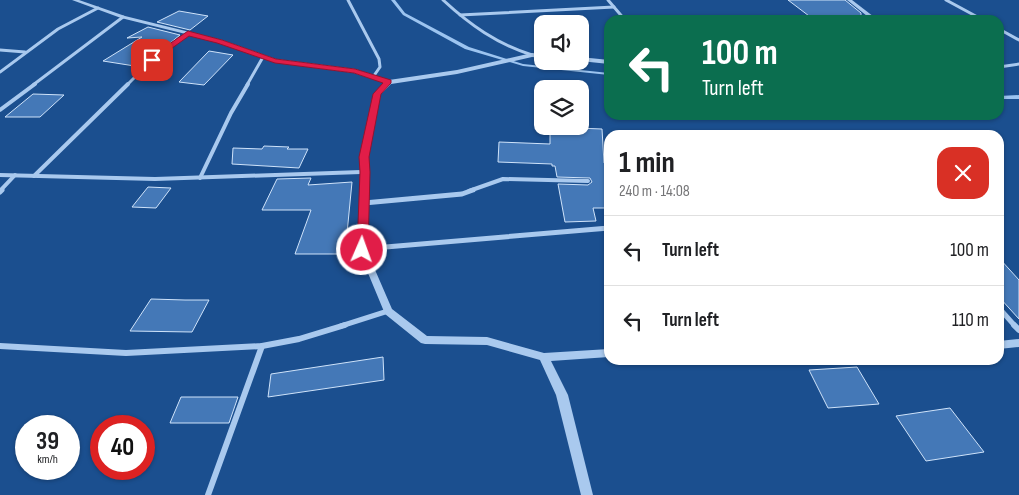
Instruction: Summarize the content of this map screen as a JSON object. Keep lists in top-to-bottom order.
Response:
{
  "page": {
    "turn": ["100 m", "Turn left"],
    "heading": ["1 min", "240 m · 14:08"],
    "list": [
      {
        "name": "Turn left",
        "value": "100 m"
      },
      {
        "name": "Turn left",
        "value": "110 m"
      }
    ],
    "speed": "39 km/h",
    "limit": "40"
  }
}
